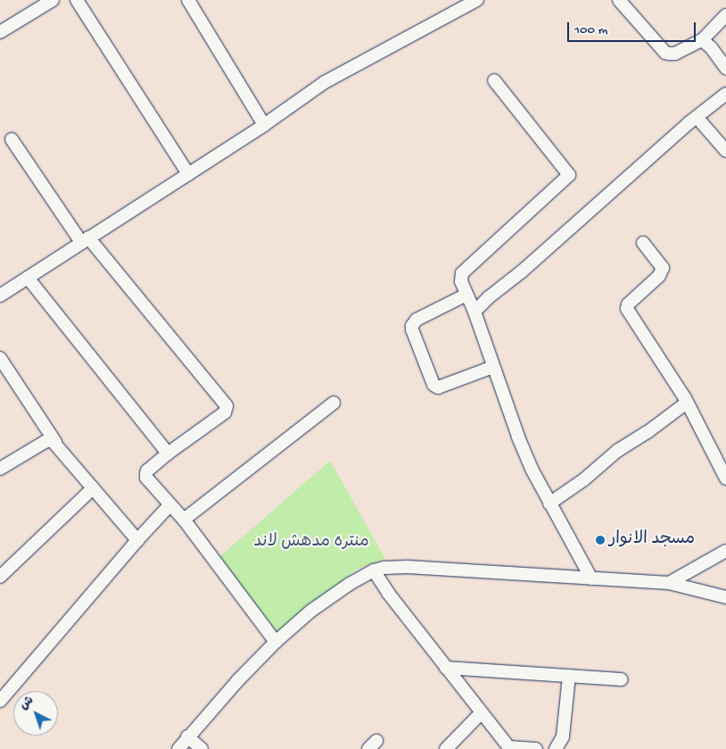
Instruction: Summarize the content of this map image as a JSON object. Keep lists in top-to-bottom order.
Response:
{
  "parks": ["منتره مدهش لاند"],
  "places": ["مسجد الانوار"],
  "scale_bar": "100 m",
  "north": "top left"
}
